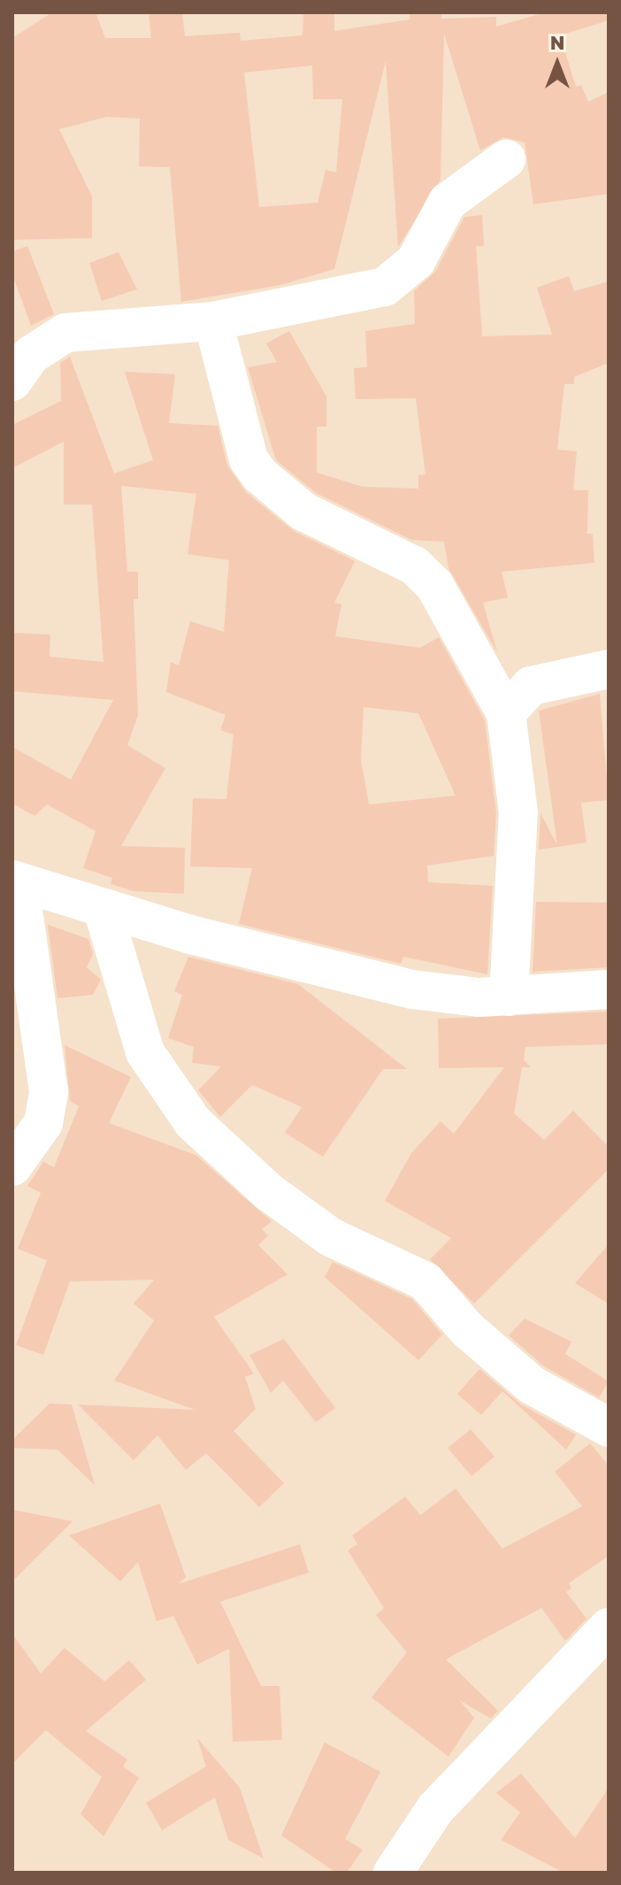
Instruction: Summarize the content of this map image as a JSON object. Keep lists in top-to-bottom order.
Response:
{
  "north": "top"
}
